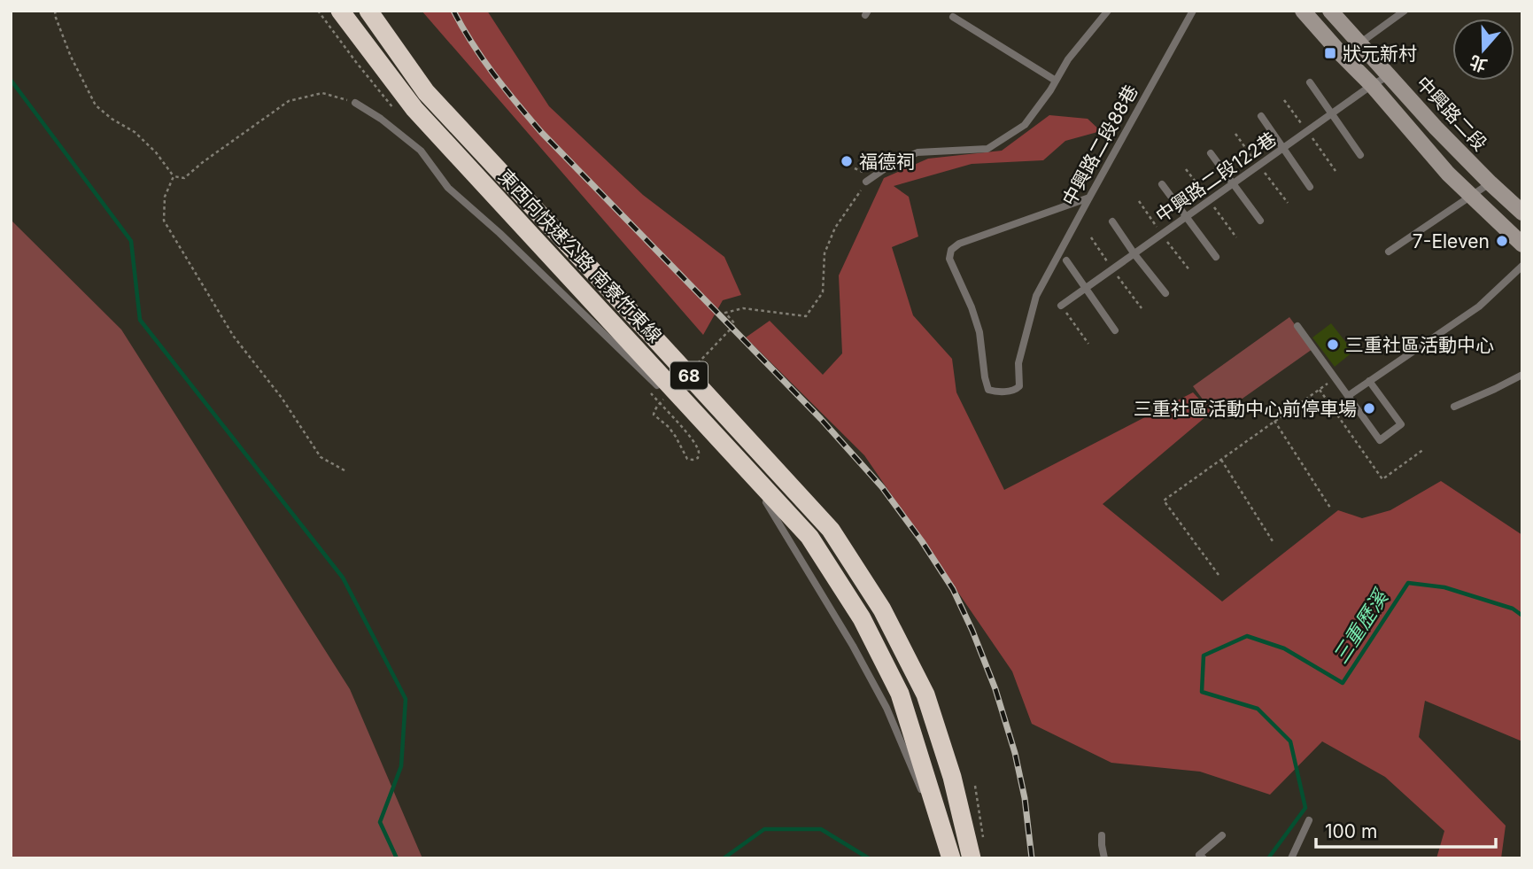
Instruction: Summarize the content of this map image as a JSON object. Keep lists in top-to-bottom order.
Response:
{
  "streets": {
    "highway": ["東西向快速公路 南寮竹東線", "68"],
    "main road": ["中興路二段"],
    "lane": ["中興路二段88巷", "中興路二段122巷"]
  },
  "crossings": [
    ["中興路二段", "中興路二段122巷"]
  ],
  "water": ["三重歷溪"],
  "places": {
    "transit": ["狀元新村"],
    "other": [
      "福德祠",
      "7-Eleven",
      "三重社區活動中心",
      "三重社區活動中心前停車場"
    ]
  },
  "scale_bar": "100 m",
  "north": "bottom"
}
